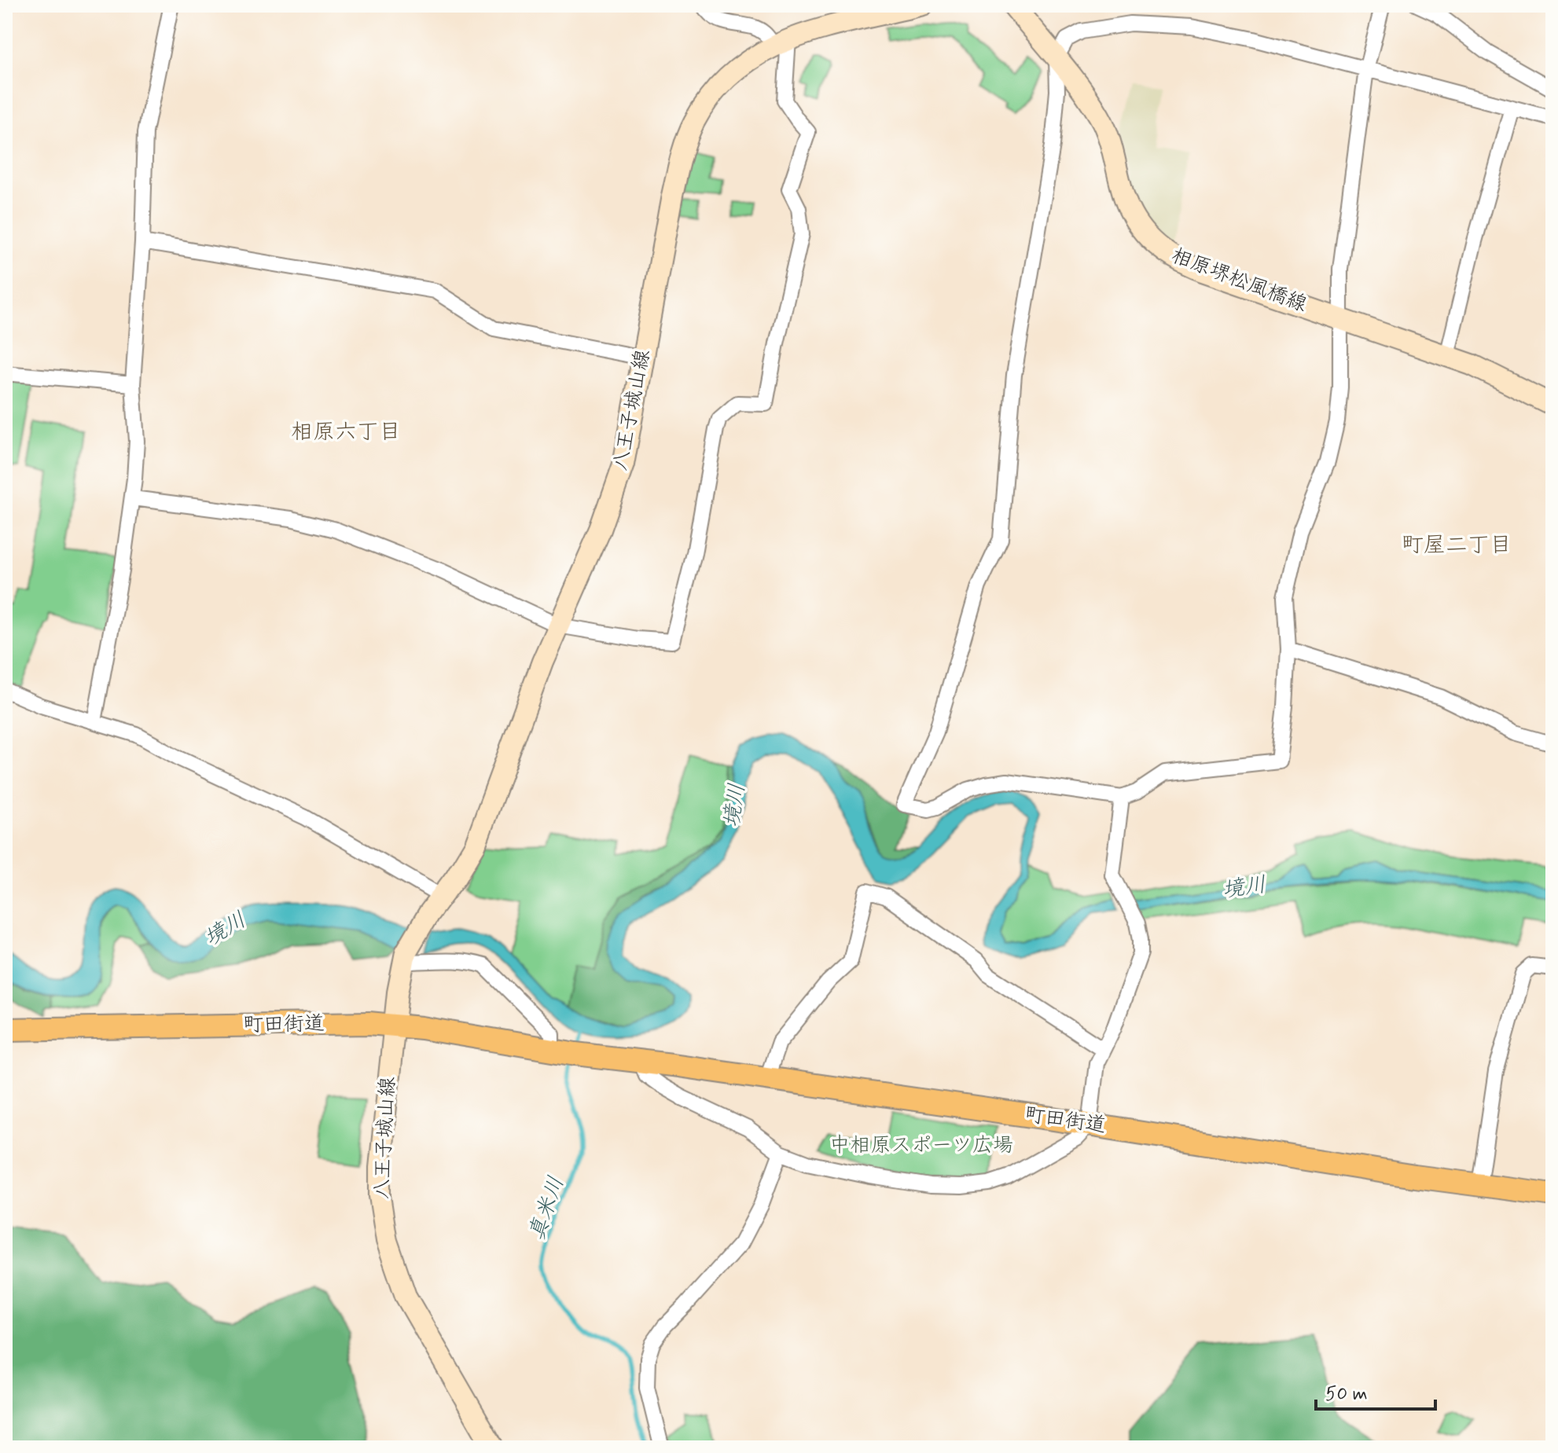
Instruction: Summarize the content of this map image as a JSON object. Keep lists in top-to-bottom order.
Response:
{
  "streets": {
    "main road": ["相原堺松風橋線", "八王子城山線", "町田街道"]
  },
  "crossings": [
    ["八王子城山線", "町田街道"]
  ],
  "districts": ["相原六丁目", "町屋二丁目"],
  "water": ["境川", "真米川"],
  "parks": ["中相原スポーツ広場"],
  "scale_bar": "50 m"
}
